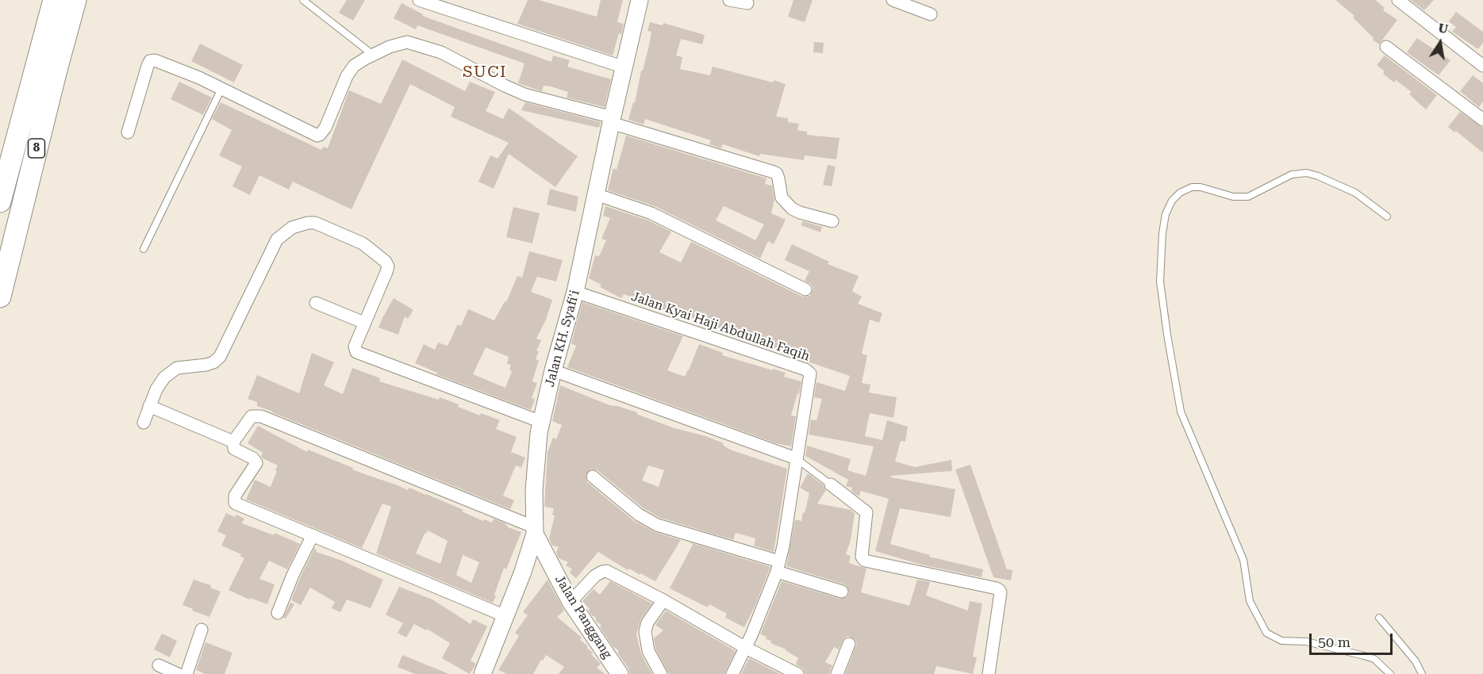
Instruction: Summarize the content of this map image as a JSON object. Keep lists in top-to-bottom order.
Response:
{
  "streets": {
    "highway": ["8"],
    "main road": ["Jalan KH. Syafi'i", "Jalan Panggang"],
    "street": ["Jalan Kyai Haji Abdullah Faqih"]
  },
  "crossings": [
    ["Jalan Kyai Haji Abdullah Faqih", "Jalan KH. Syafi'i"],
    ["Jalan KH. Syafi'i", "Jalan Panggang"]
  ],
  "districts": ["SUCI"],
  "scale_bar": "50 m",
  "north": "top"
}
